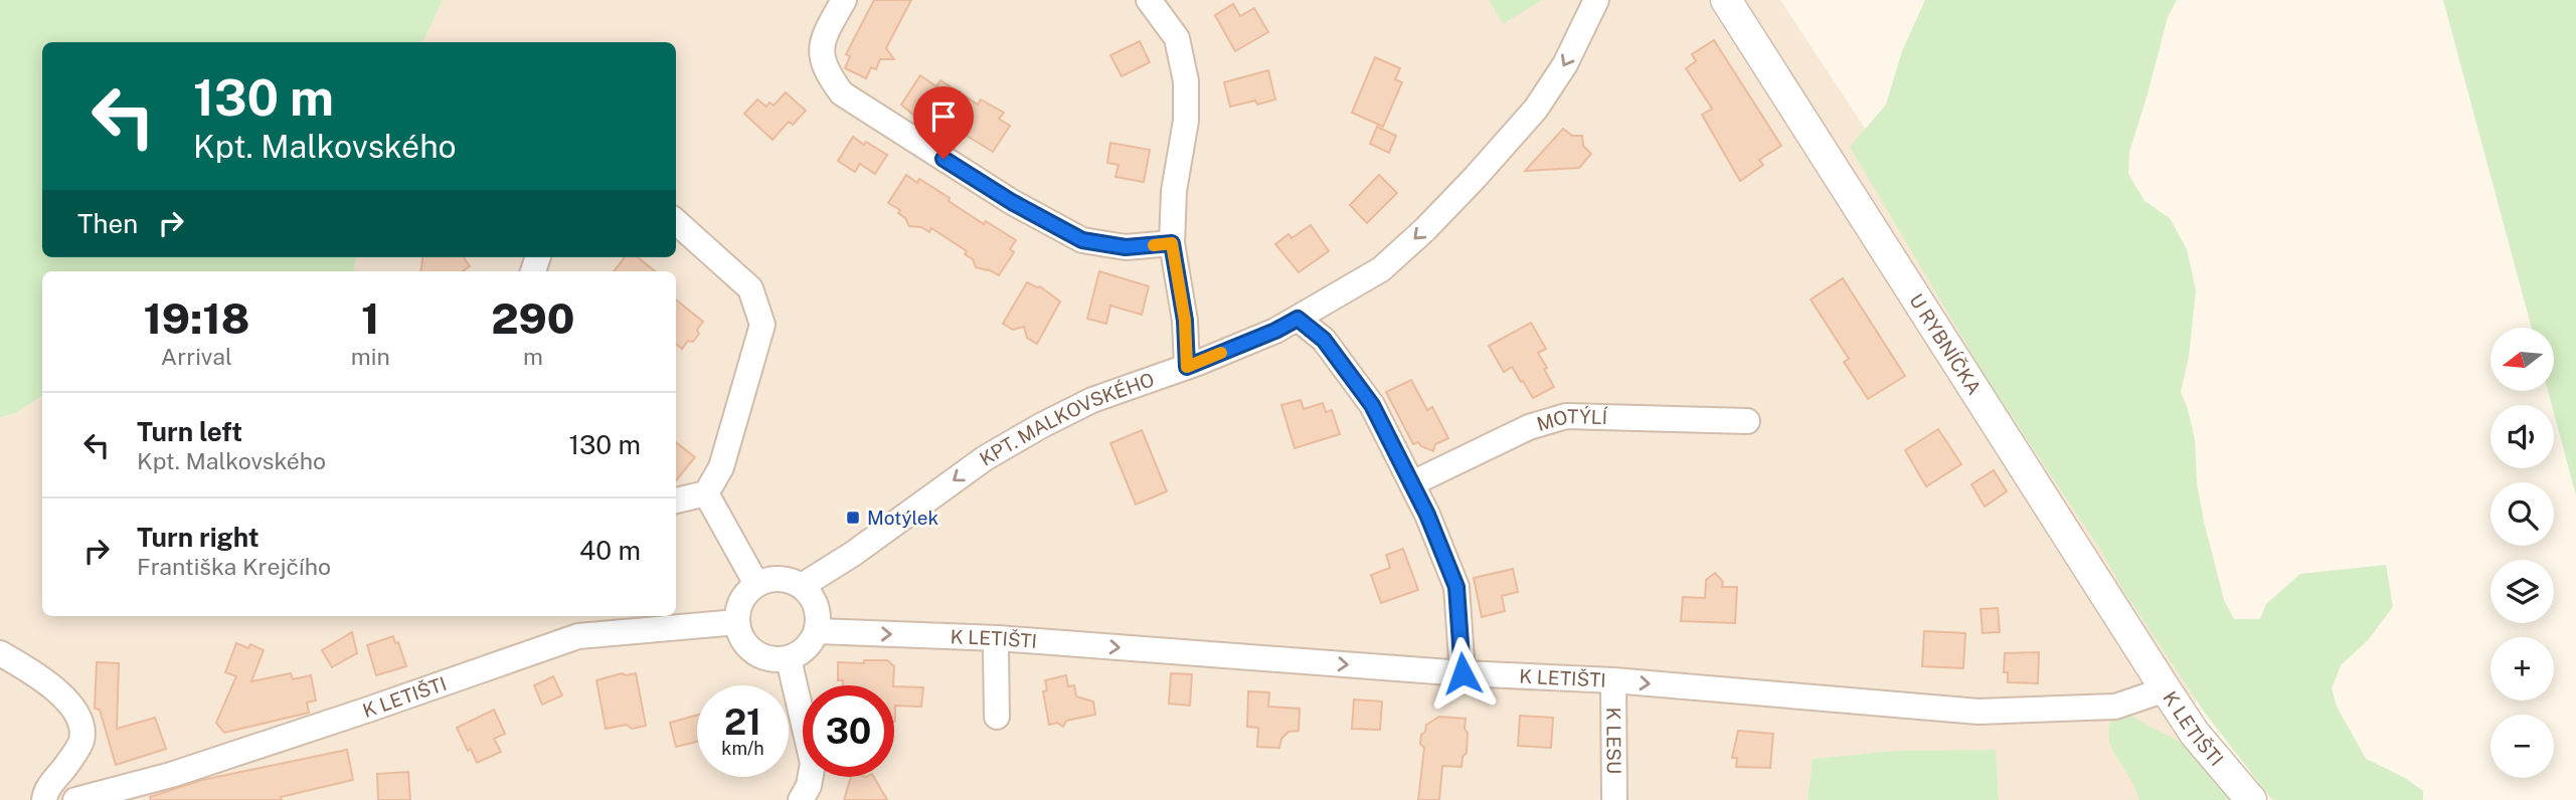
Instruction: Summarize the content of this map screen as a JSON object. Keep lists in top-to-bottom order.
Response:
{
  "streets": {
    "street": [
      "U RYBNÍČKA",
      "KPT. MALKOVSKÉHO",
      "MOTÝLÍ",
      "K LETIŠTI",
      "K LESU"
    ]
  },
  "crossings": [
    ["U RYBNÍČKA", "K LETIŠTI"],
    ["KPT. MALKOVSKÉHO", "K LETIŠTI"],
    ["K LETIŠTI", "K LESU"]
  ],
  "one_way": ["KPT. MALKOVSKÉHO", "K LETIŠTI"],
  "places": {
    "transit": ["Motýlek"]
  },
  "north": "left",
  "page": {
    "turn": ["130 m", "Kpt. Malkovského"],
    "then": "Then",
    "eta": [
      "19:18",
      "Arrival",
      "1",
      "min",
      "290",
      "m"
    ],
    "map_buttons": ["+", "−"],
    "list": [
      {
        "name": "Turn left",
        "note": "Kpt. Malkovského",
        "value": "130 m"
      },
      {
        "name": "Turn right",
        "note": "Františka Krejčího",
        "value": "40 m"
      }
    ],
    "speed": "21 km/h",
    "limit": "30"
  }
}
